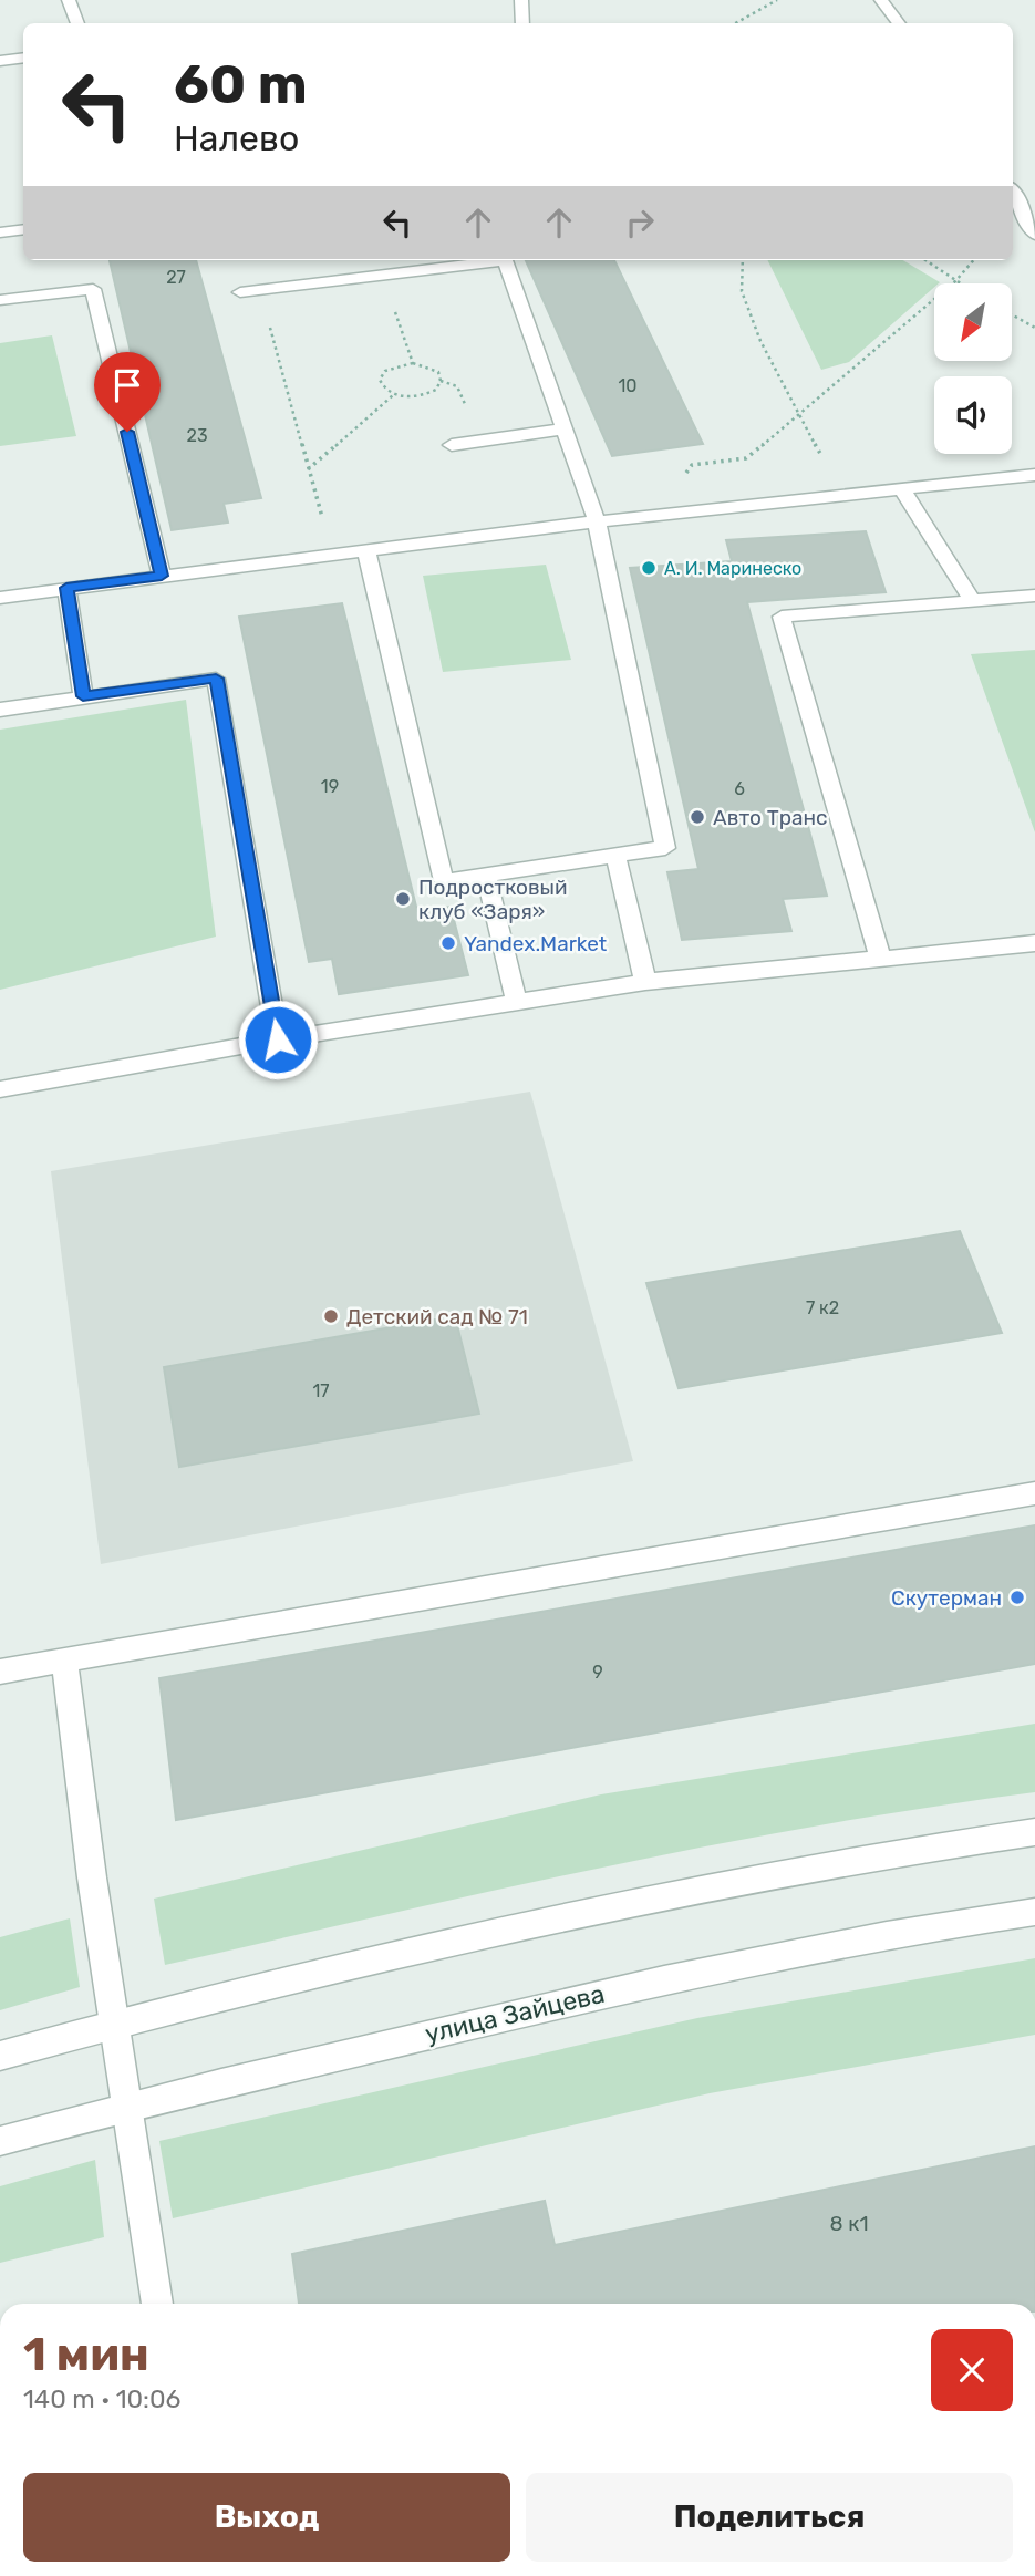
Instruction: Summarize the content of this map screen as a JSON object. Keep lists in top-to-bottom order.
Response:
{
  "streets": {
    "street": ["улица Зайцева"]
  },
  "places": [
    "А. И. Маринеско",
    "Авто Транс",
    "Подростковый клуб «Заря»",
    "Yandex.Market",
    "Детский сад № 71",
    "Скутерман"
  ],
  "house_numbers": [
    "27",
    "10",
    "23",
    "19",
    "6",
    "7 к2",
    "17",
    "9",
    "8 к1"
  ],
  "north": "bottom left",
  "page": {
    "turn": ["60 m", "Налево"],
    "heading": ["1 мин", "140 m · 10:06"],
    "buttons": ["Выход", "Поделиться"]
  }
}
